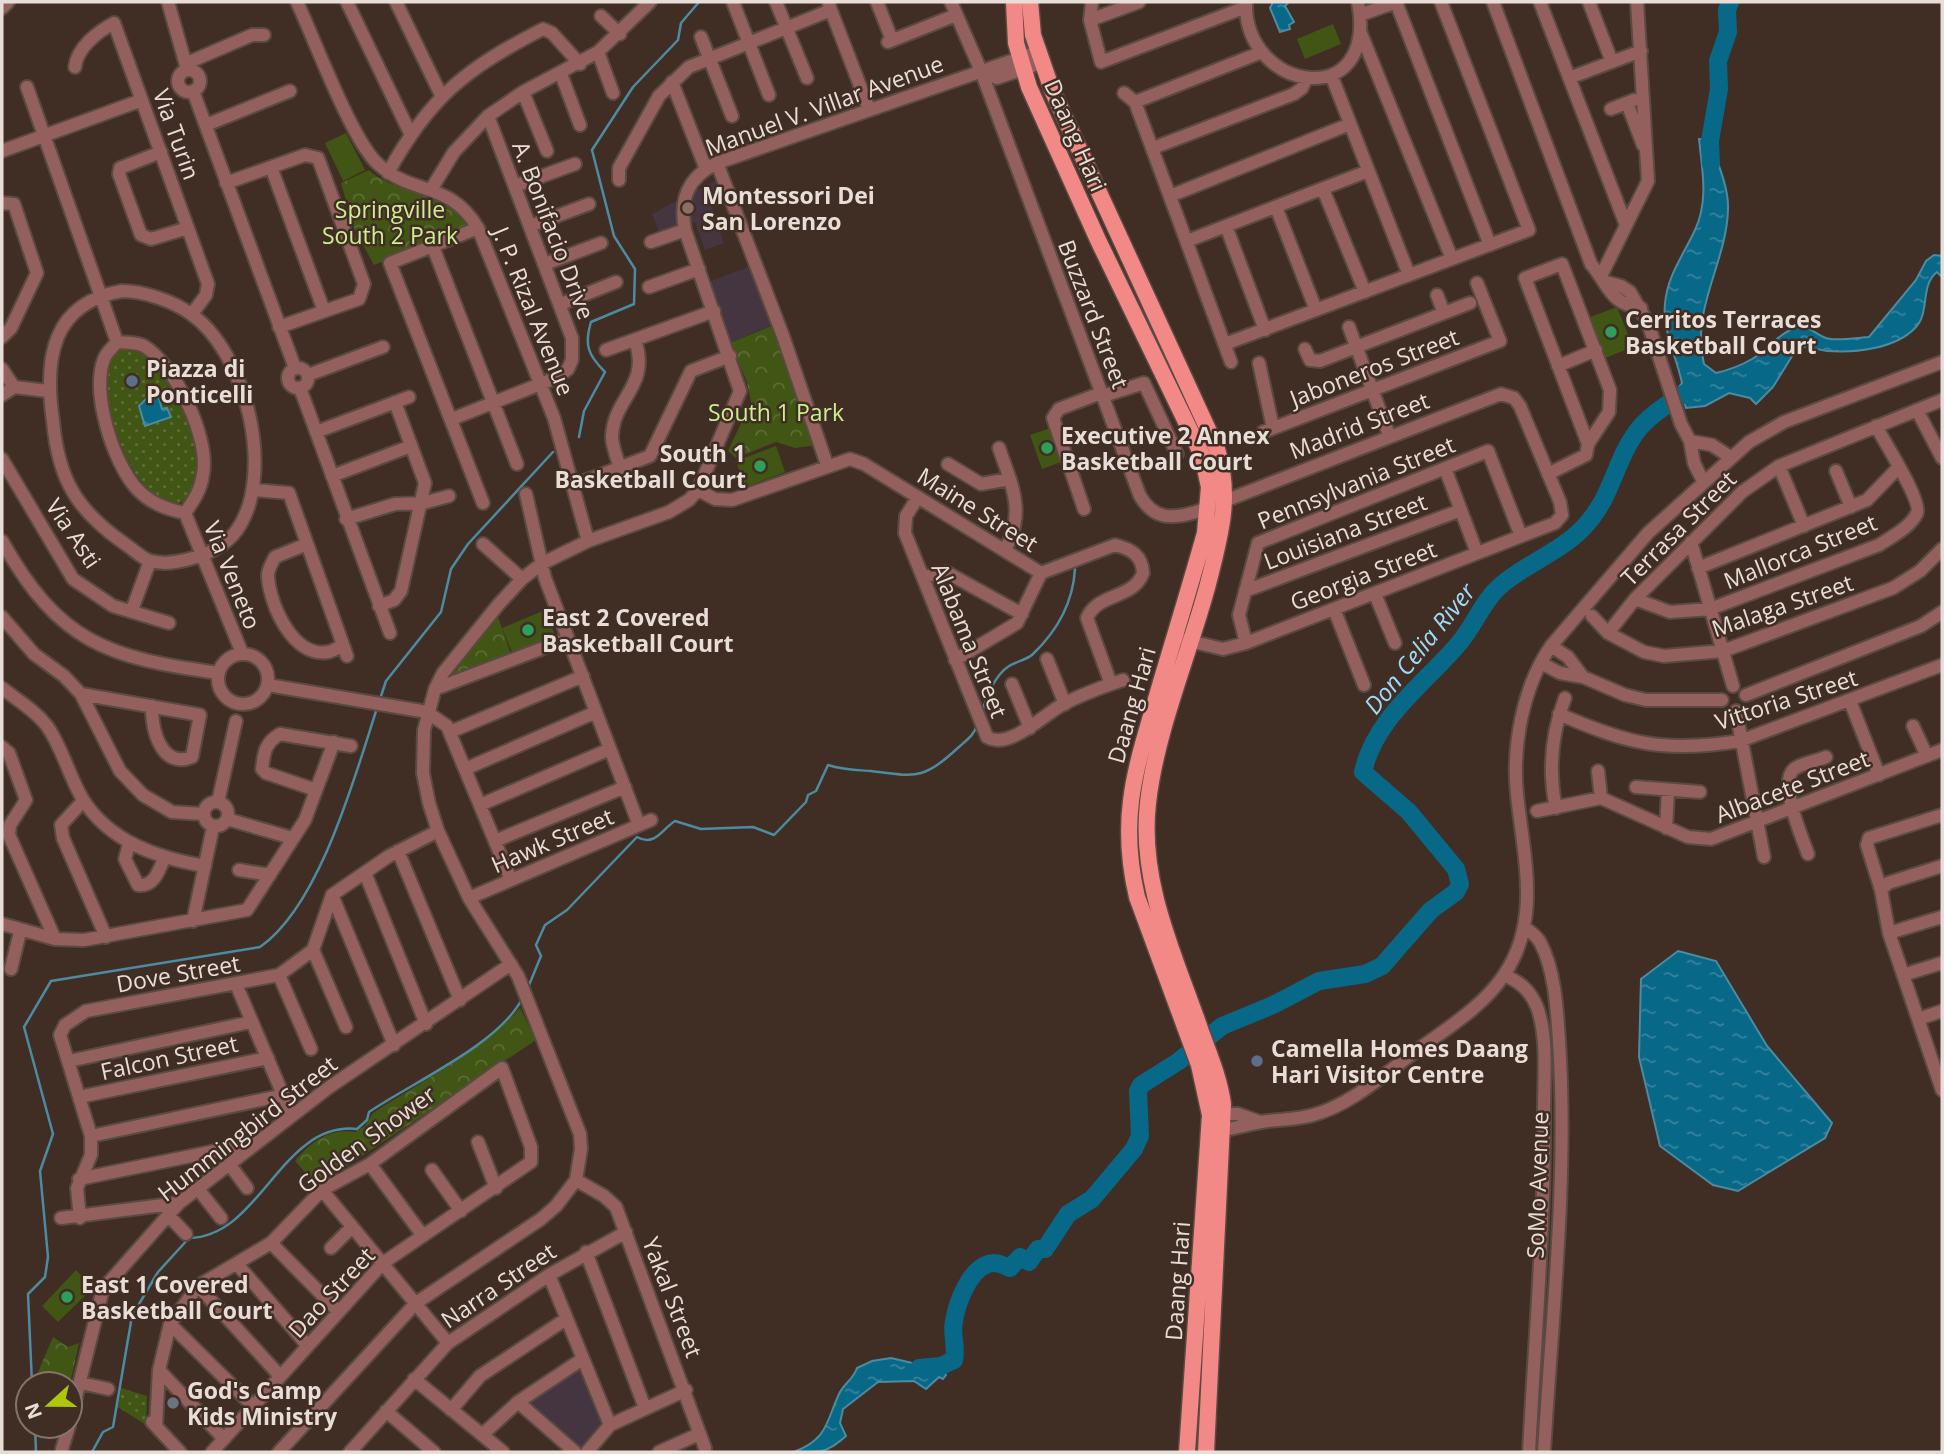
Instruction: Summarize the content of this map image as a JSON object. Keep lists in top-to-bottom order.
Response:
{
  "streets": {
    "main road": ["Daang Hari"],
    "street": [
      "Manuel V. Villar Avenue",
      "Via Turin",
      "A. Bonifacio Drive",
      "J. P. Rizal Avenue",
      "Buzzard Street",
      "Jaboneros Street",
      "Madrid Street",
      "Pennsylvania Street",
      "Maine Street",
      "Terrasa Street",
      "Louisiana Street",
      "Via Asti",
      "Mallorca Street",
      "Via Veneto",
      "Georgia Street",
      "Malaga Street",
      "Alabama Street",
      "Vittoria Street",
      "Albacete Street",
      "Hawk Street",
      "Dove Street",
      "Falcon Street",
      "Hummingbird Street",
      "Golden Shower",
      "SoMo Avenue",
      "Narra Street",
      "Dao Street",
      "Yakal Street"
    ]
  },
  "crossings": [
    ["Manuel V. Villar Avenue", "Daang Hari"],
    ["Manuel V. Villar Avenue", "J. P. Rizal Avenue"],
    ["Manuel V. Villar Avenue", "Buzzard Street"],
    ["Manuel V. Villar Avenue", "Maine Street"],
    ["Manuel V. Villar Avenue", "Hawk Street"],
    ["Manuel V. Villar Avenue", "Hummingbird Street"],
    ["Manuel V. Villar Avenue", "Yakal Street"],
    ["Daang Hari", "Buzzard Street"],
    ["Daang Hari", "Madrid Street"],
    ["Daang Hari", "Georgia Street"],
    ["A. Bonifacio Drive", "J. P. Rizal Avenue"],
    ["Buzzard Street", "Madrid Street"],
    ["Madrid Street", "Georgia Street"],
    ["Pennsylvania Street", "Louisiana Street"],
    ["Pennsylvania Street", "Georgia Street"],
    ["Maine Street", "Alabama Street"],
    ["Terrasa Street", "Mallorca Street"],
    ["Terrasa Street", "Malaga Street"],
    ["Dove Street", "Falcon Street"],
    ["Golden Shower", "Dao Street"],
    ["Narra Street", "Yakal Street"]
  ],
  "water": ["Don Celia River"],
  "parks": ["Springville South 2 Park", "South 1 Park"],
  "places": [
    "Montessori Dei San Lorenzo",
    "Cerritos Terraces Basketball Court",
    "Piazza di Ponticelli",
    "Executive 2 Annex Basketball Court",
    "South 1 Basketball Court",
    "East 2 Covered Basketball Court",
    "Camella Homes Daang Hari Visitor Centre",
    "East 1 Covered Basketball Court",
    "God's Camp Kids Ministry"
  ],
  "north": "left"
}
